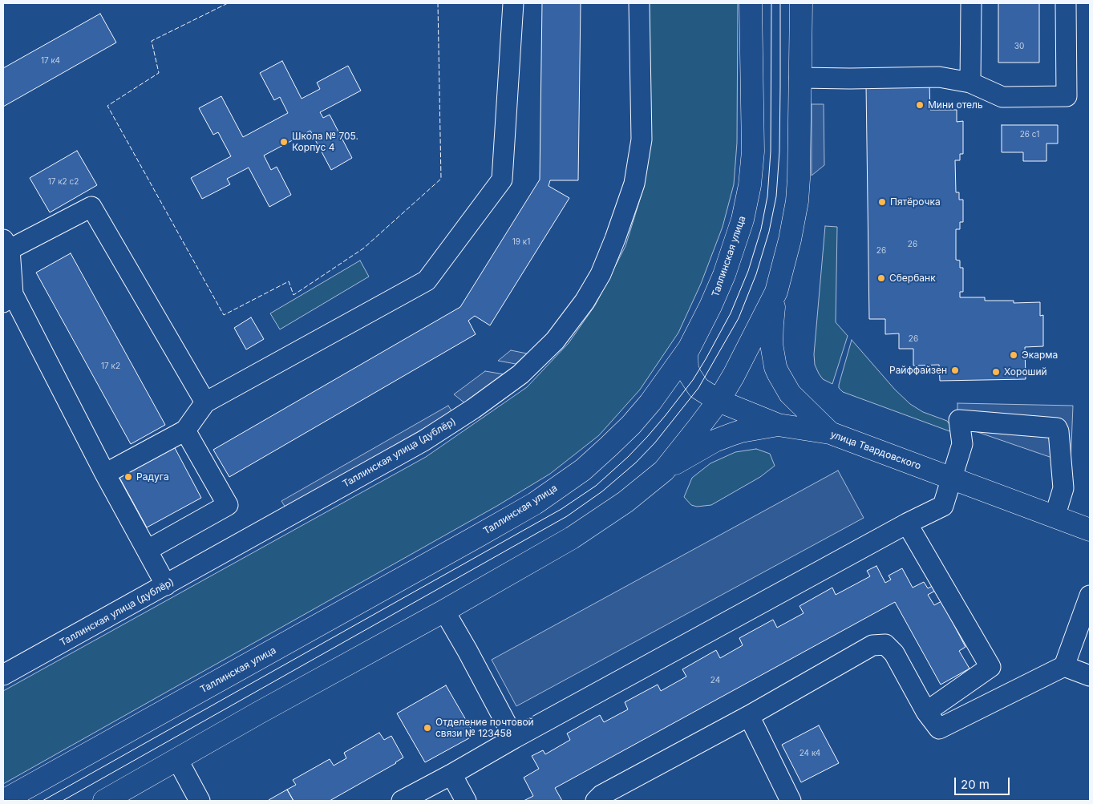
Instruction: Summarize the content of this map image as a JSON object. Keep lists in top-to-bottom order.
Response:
{
  "streets": {
    "main road": ["Таллинская улица", "улица Твардовского"],
    "street": ["Таллинская улица (дублёр)"]
  },
  "crossings": [
    ["Таллинская улица", "улица Твардовского"]
  ],
  "places": [
    "Мини отель",
    "Школа № 705. Корпус 4",
    "Пятёрочка",
    "Сбербанк",
    "Экарма",
    "Райффайзен",
    "Хороший",
    "Радуга",
    "Отделение почтовой связи № 123458"
  ],
  "house_numbers": [
    "30",
    "17 к4",
    "26 с1",
    "17 к2 с2",
    "19 к1",
    "26",
    "26",
    "26",
    "17 к2",
    "24",
    "24 к4"
  ],
  "scale_bar": "20 m"
}
